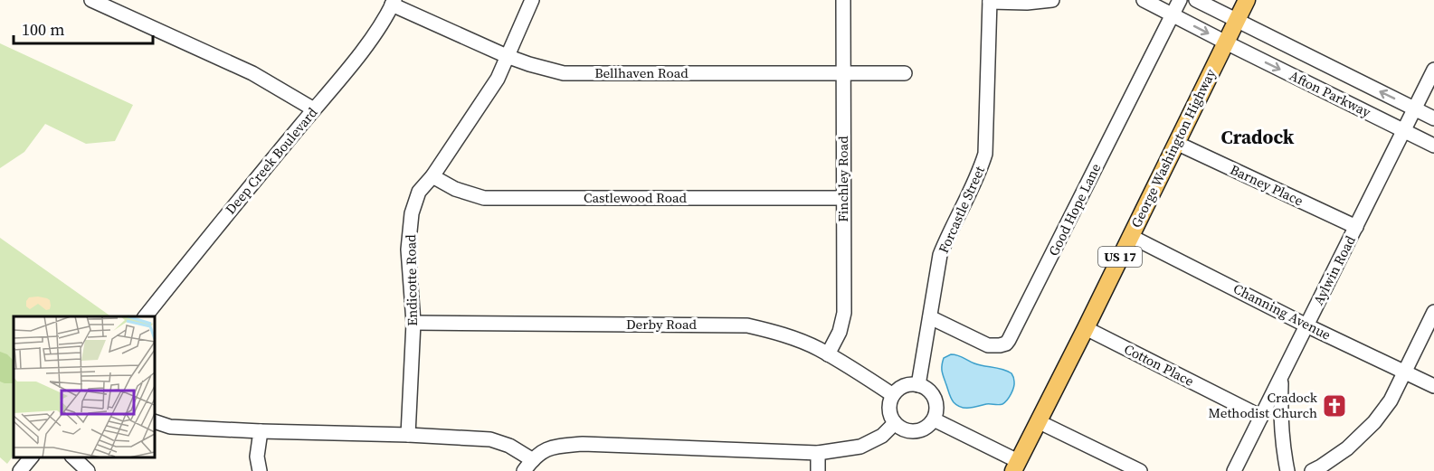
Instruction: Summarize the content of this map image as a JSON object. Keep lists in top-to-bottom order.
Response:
{
  "streets": {
    "main road": ["George Washington Highway", "US 17"],
    "street": [
      "Bellhaven Road",
      "Afton Parkway",
      "Deep Creek Boulevard",
      "Finchley Road",
      "Barney Place",
      "Castlewood Road",
      "Forcastle Street",
      "Good Hope Lane",
      "Aylwin Road",
      "Endicotte Road",
      "Channing Avenue",
      "Derby Road",
      "Cotton Place"
    ]
  },
  "crossings": [
    ["Bellhaven Road", "Deep Creek Boulevard"],
    ["Bellhaven Road", "Finchley Road"],
    ["Bellhaven Road", "Endicotte Road"],
    ["Afton Parkway", "George Washington Highway"],
    ["Afton Parkway", "Good Hope Lane"],
    ["Afton Parkway", "Aylwin Road"],
    ["George Washington Highway", "Barney Place"],
    ["George Washington Highway", "Channing Avenue"],
    ["George Washington Highway", "Cotton Place"],
    ["Finchley Road", "Castlewood Road"],
    ["Finchley Road", "Derby Road"],
    ["Barney Place", "Aylwin Road"],
    ["Castlewood Road", "Endicotte Road"],
    ["Forcastle Street", "Good Hope Lane"],
    ["Forcastle Street", "Derby Road"],
    ["Aylwin Road", "Channing Avenue"],
    ["Aylwin Road", "Cotton Place"],
    ["Endicotte Road", "Derby Road"]
  ],
  "districts": ["Cradock"],
  "places": {
    "church": ["Cradock Methodist Church"]
  },
  "scale_bar": "100 m"
}
